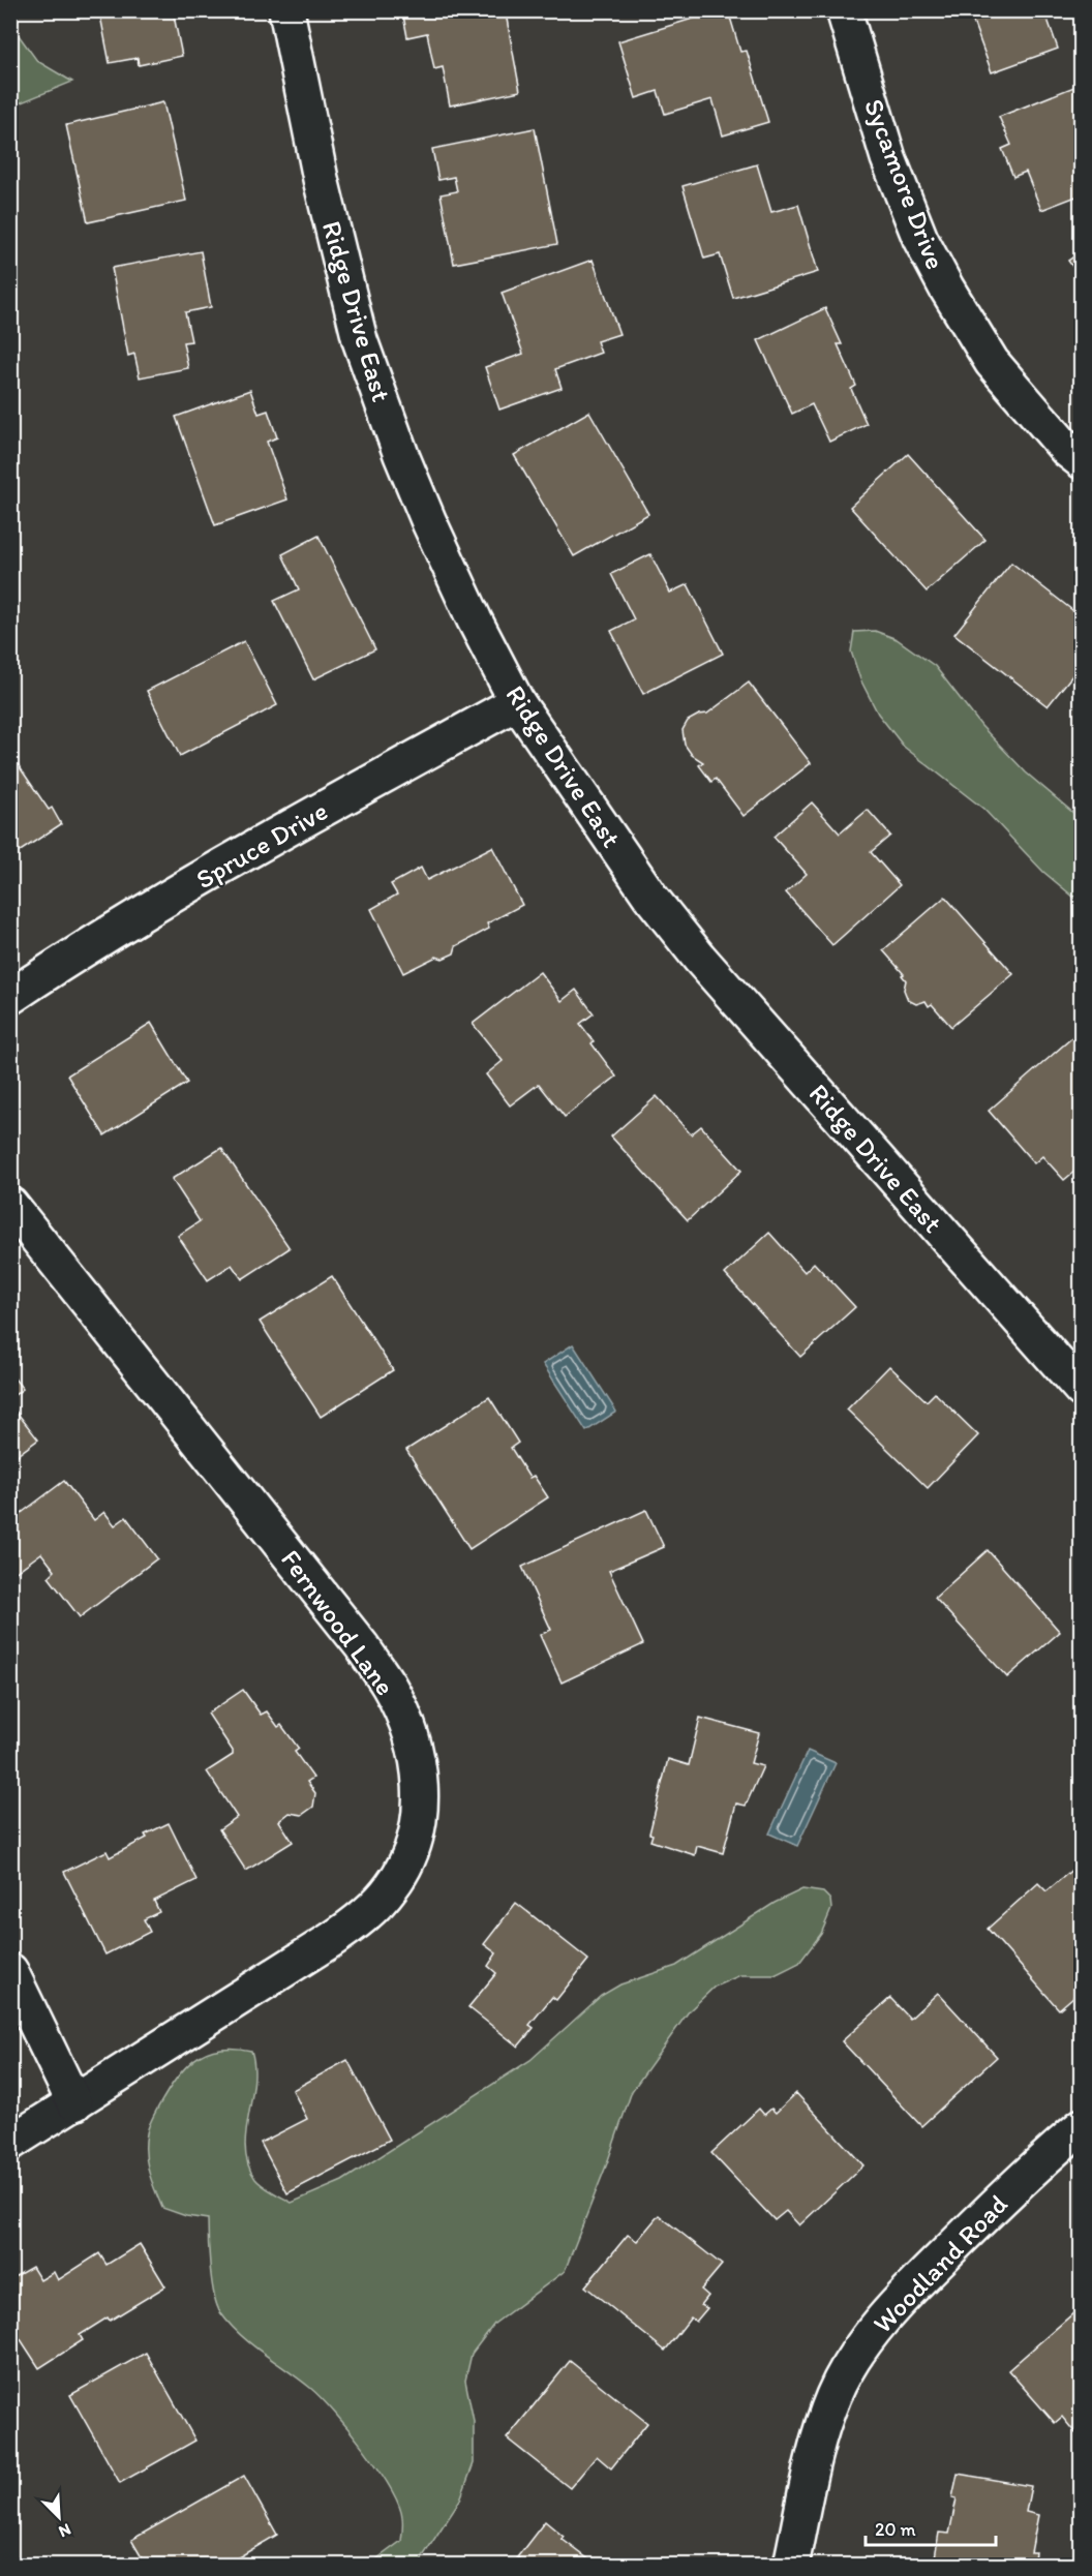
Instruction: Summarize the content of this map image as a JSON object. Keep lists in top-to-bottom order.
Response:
{
  "streets": {
    "street": [
      "Sycamore Drive",
      "Ridge Drive East",
      "Spruce Drive",
      "Fernwood Lane",
      "Woodland Road"
    ]
  },
  "crossings": [
    ["Ridge Drive East", "Spruce Drive"]
  ],
  "scale_bar": "20 m",
  "north": "bottom right"
}
